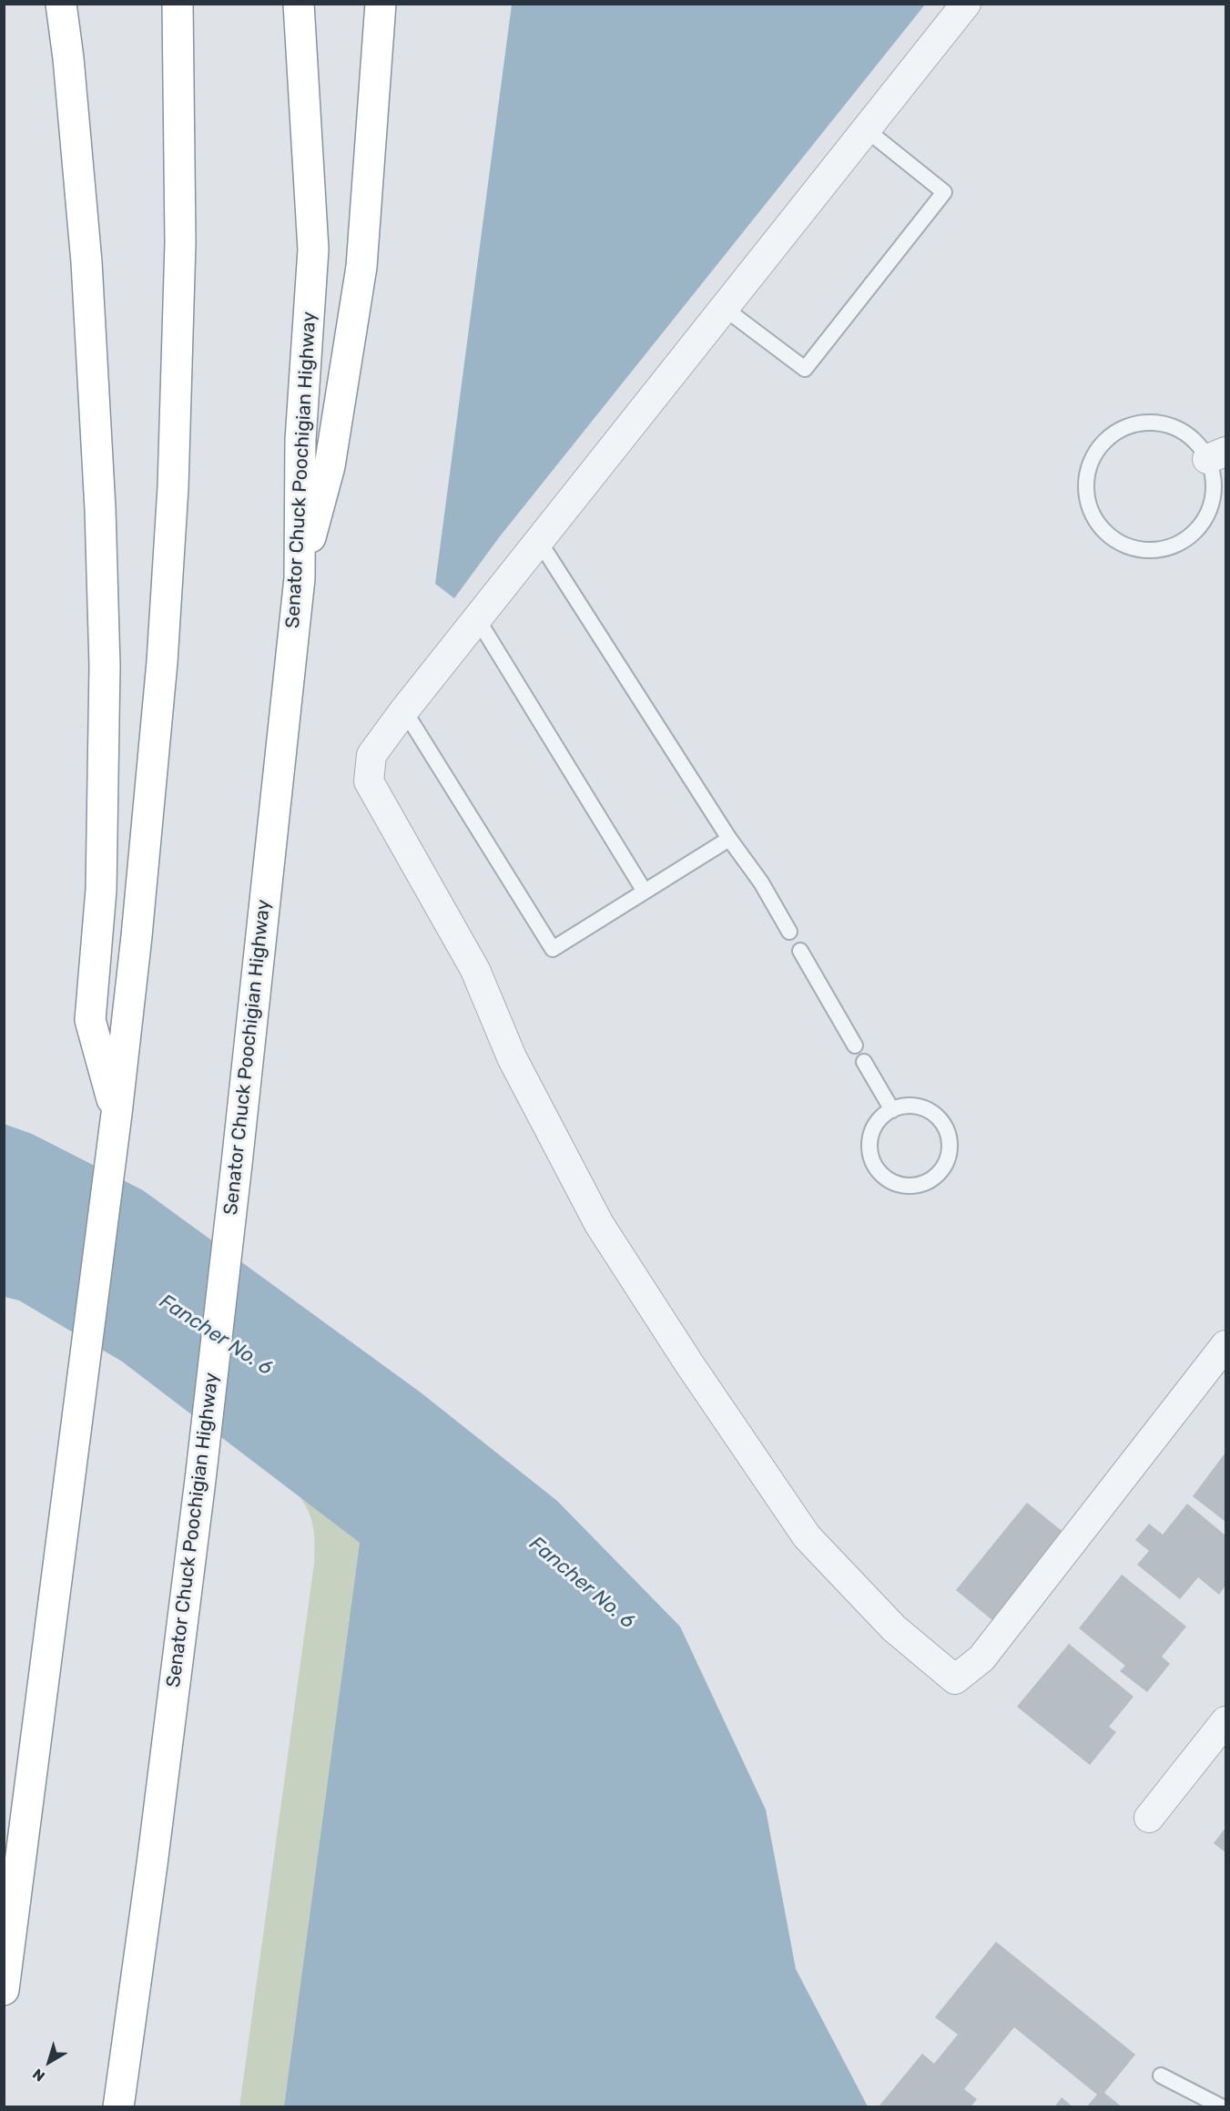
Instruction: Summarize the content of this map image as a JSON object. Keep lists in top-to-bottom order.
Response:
{
  "streets": {
    "highway": ["Senator Chuck Poochigian Highway"]
  },
  "water": ["Fancher No. 6"],
  "north": "bottom left"
}
